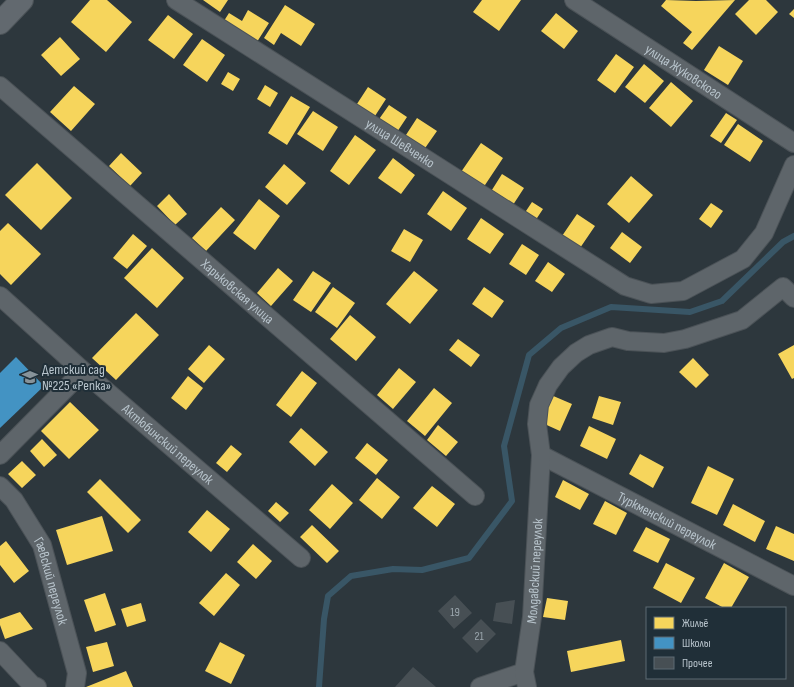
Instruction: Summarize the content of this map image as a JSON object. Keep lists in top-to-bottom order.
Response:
{
  "streets": {
    "street": [
      "улица Жуковского",
      "улица Шевченко",
      "Харьковская улица",
      "Актюбинский переулок",
      "Туркменский переулок",
      "Молдавский переулок",
      "Гаевский переулок"
    ]
  },
  "crossings": [
    ["Туркменский переулок", "Молдавский переулок"]
  ],
  "places": {
    "school or university": ["Детский сад №225 «Репка»"]
  },
  "house_numbers": ["19", "21"],
  "legend": ["Жильё", "Школы", "Прочее"]
}
